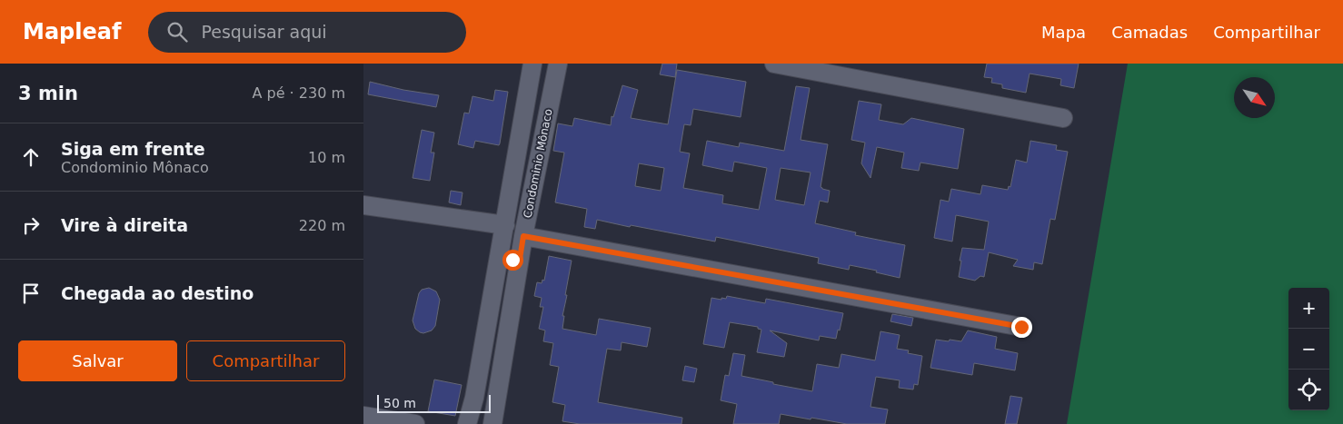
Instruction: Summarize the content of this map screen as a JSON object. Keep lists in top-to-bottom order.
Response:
{
  "streets": {
    "street": ["Condominio Mônaco"]
  },
  "scale_bar": "50 m",
  "north": "bottom right",
  "page": {
    "header": "Mapleaf",
    "search": "Pesquisar aqui",
    "nav": ["Mapa", "Camadas", "Compartilhar"],
    "heading": ["3 min", "A pé · 230 m"],
    "list": [
      ["Siga em frente", "Condominio Mônaco", "10 m"],
      ["Vire à direita", "220 m"],
      "Chegada ao destino"
    ],
    "map_buttons": ["+", "−"],
    "buttons": ["Salvar", "Compartilhar"],
    "scale": "50 m"
  }
}
